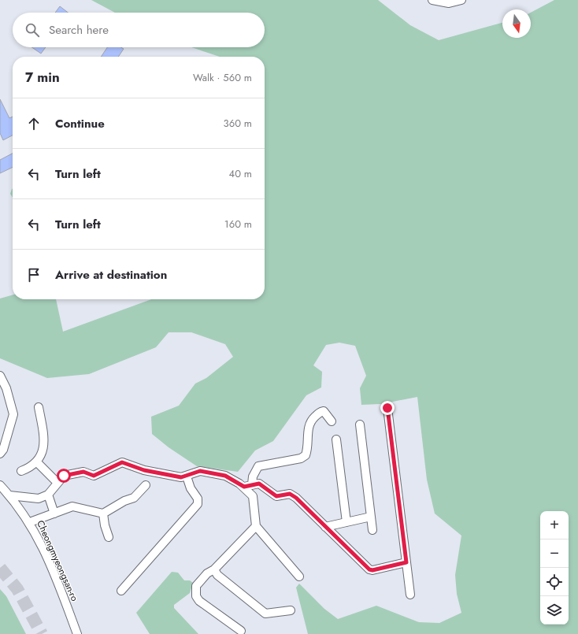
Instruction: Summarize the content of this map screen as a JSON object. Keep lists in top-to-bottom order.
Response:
{
  "streets": {
    "street": ["Cheongmyeongsan-ro"]
  },
  "north": "bottom",
  "page": {
    "search": "Search here",
    "heading": ["7 min", "Walk · 560 m"],
    "list": [
      ["Continue", "360 m"],
      ["Turn left", "40 m"],
      ["Turn left", "160 m"],
      "Arrive at destination"
    ],
    "map_buttons": ["+", "−"]
  }
}
